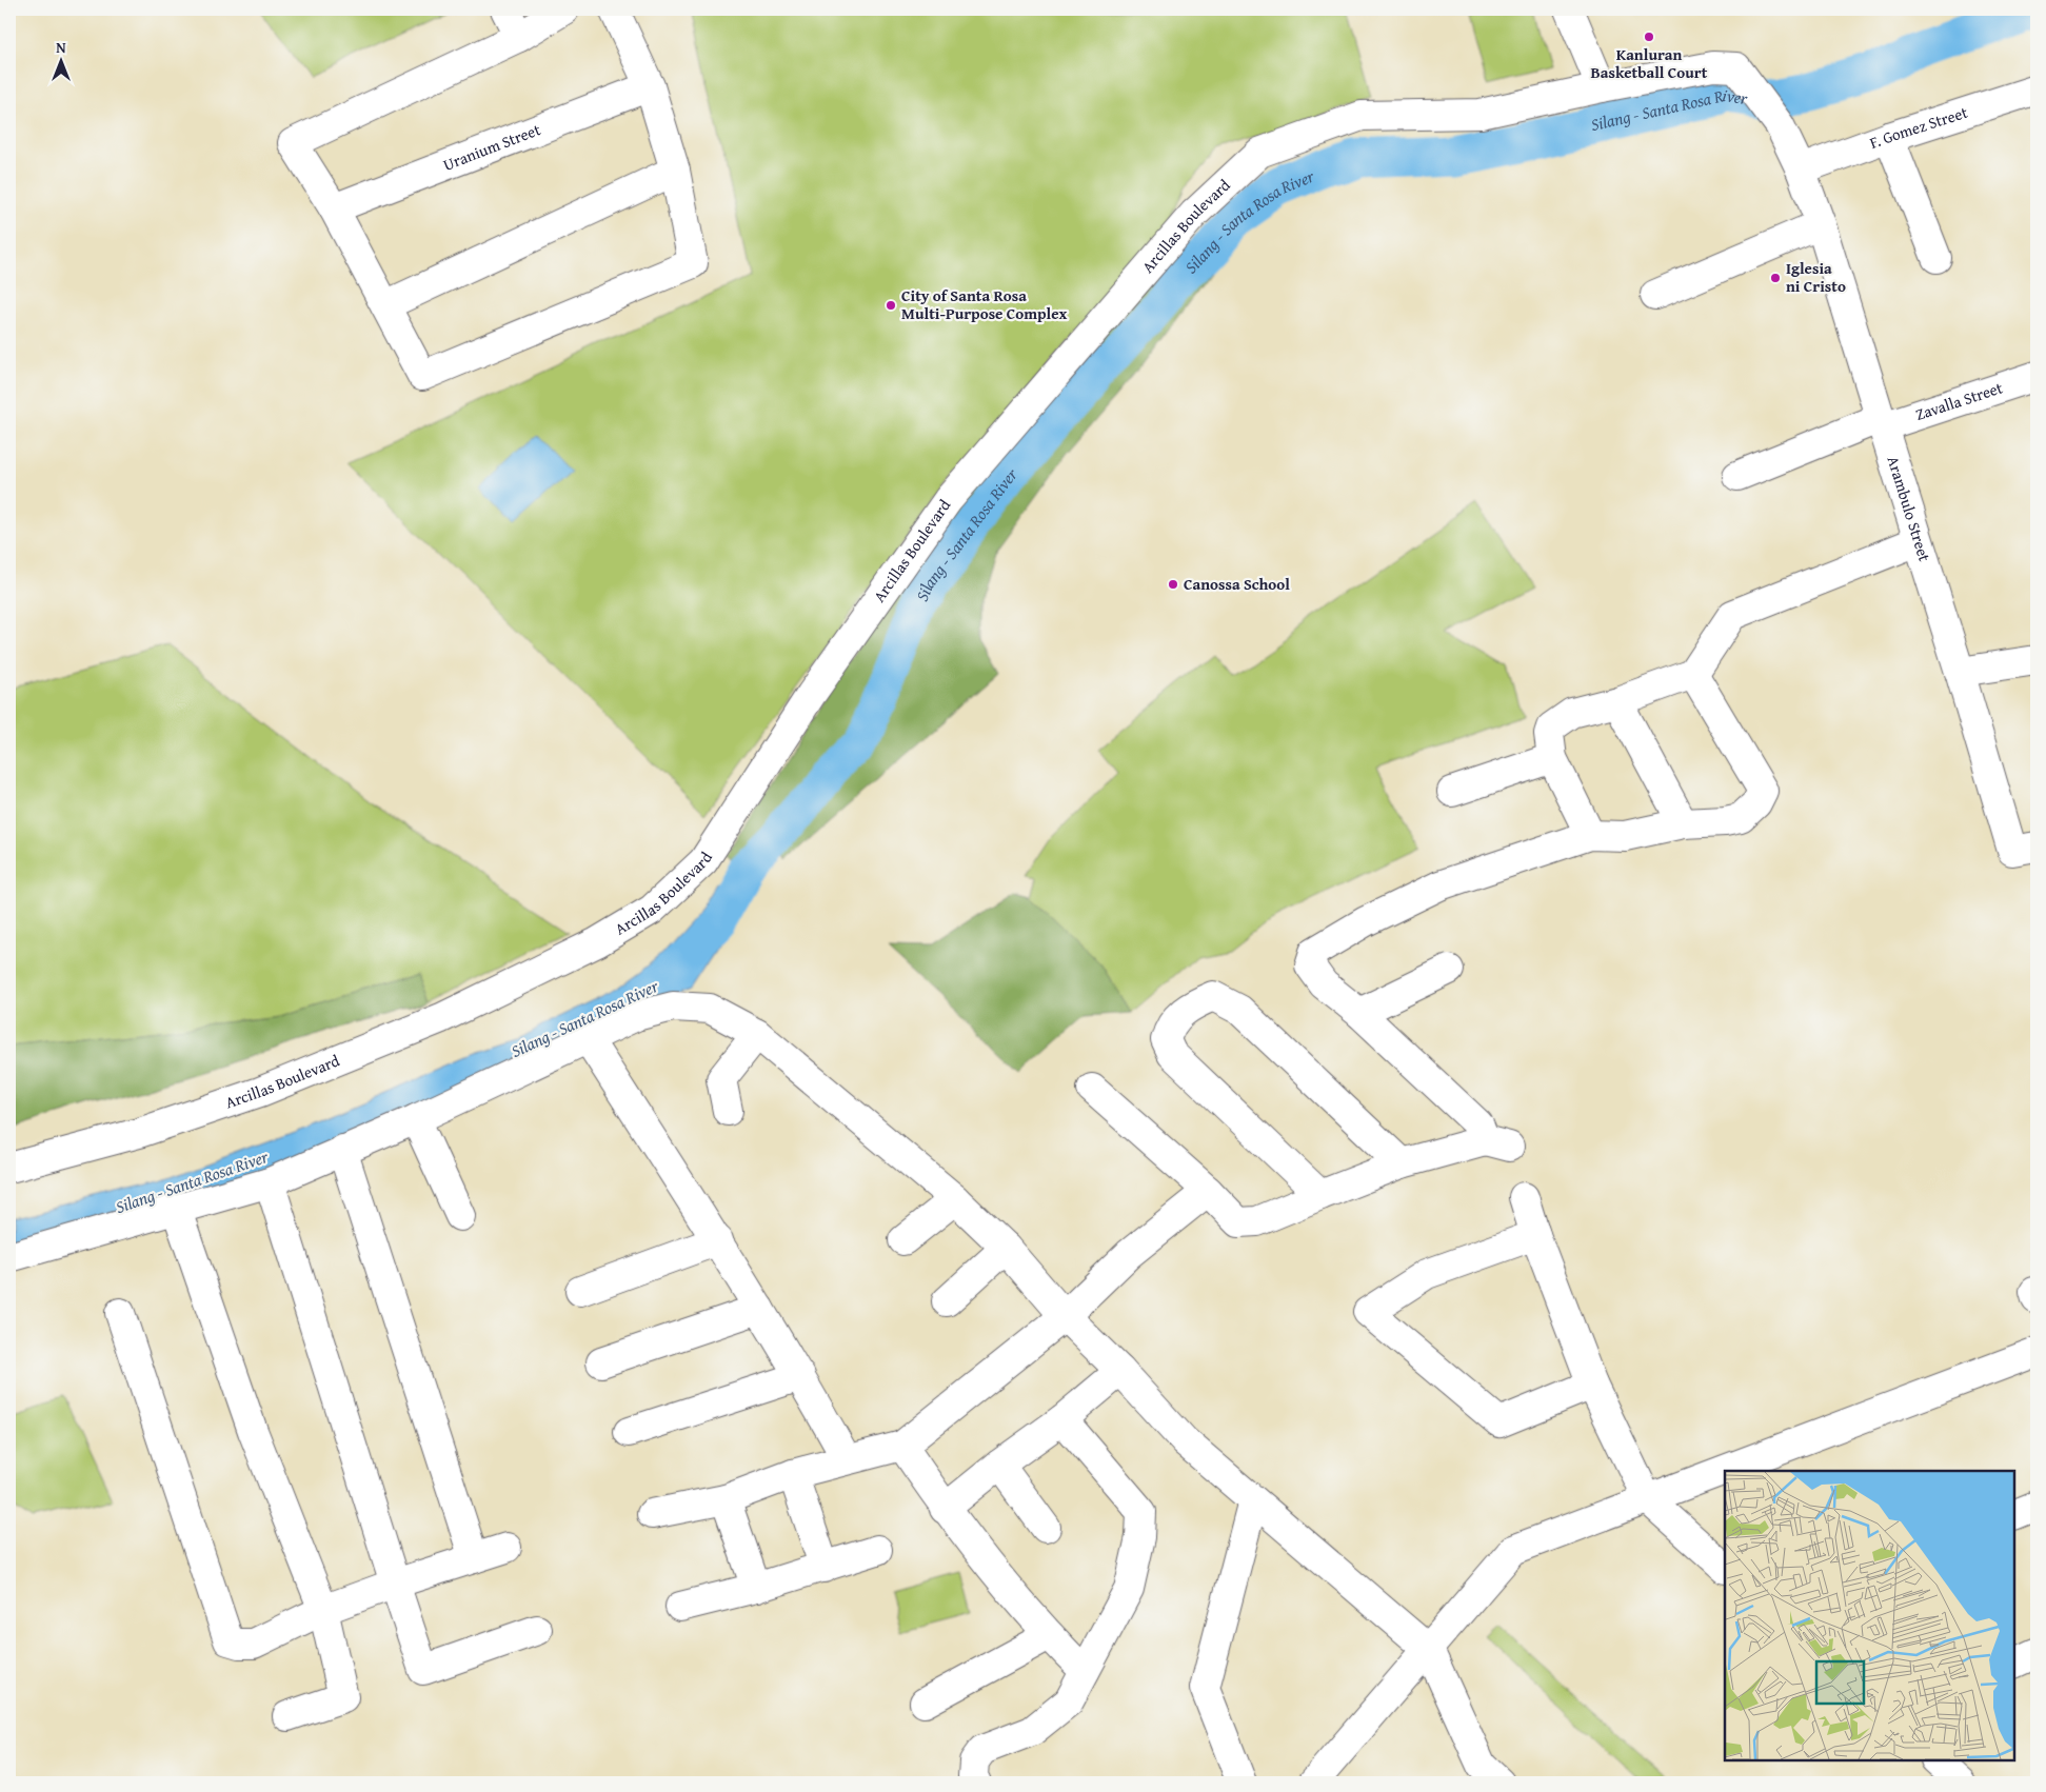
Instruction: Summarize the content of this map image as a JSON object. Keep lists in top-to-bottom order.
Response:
{
  "streets": {
    "street": [
      "F. Gomez Street",
      "Uranium Street",
      "Arcillas Boulevard",
      "Zavalla Street",
      "Arambulo Street"
    ]
  },
  "crossings": [
    ["F. Gomez Street", "Arcillas Boulevard"],
    ["F. Gomez Street", "Arambulo Street"],
    ["Arcillas Boulevard", "Arambulo Street"],
    ["Zavalla Street", "Arambulo Street"]
  ],
  "water": ["Silang - Santa Rosa River"],
  "places": [
    "Kanluran Basketball Court",
    "Iglesia ni Cristo",
    "City of Santa Rosa Multi-Purpose Complex",
    "Canossa School"
  ],
  "north": "top"
}
